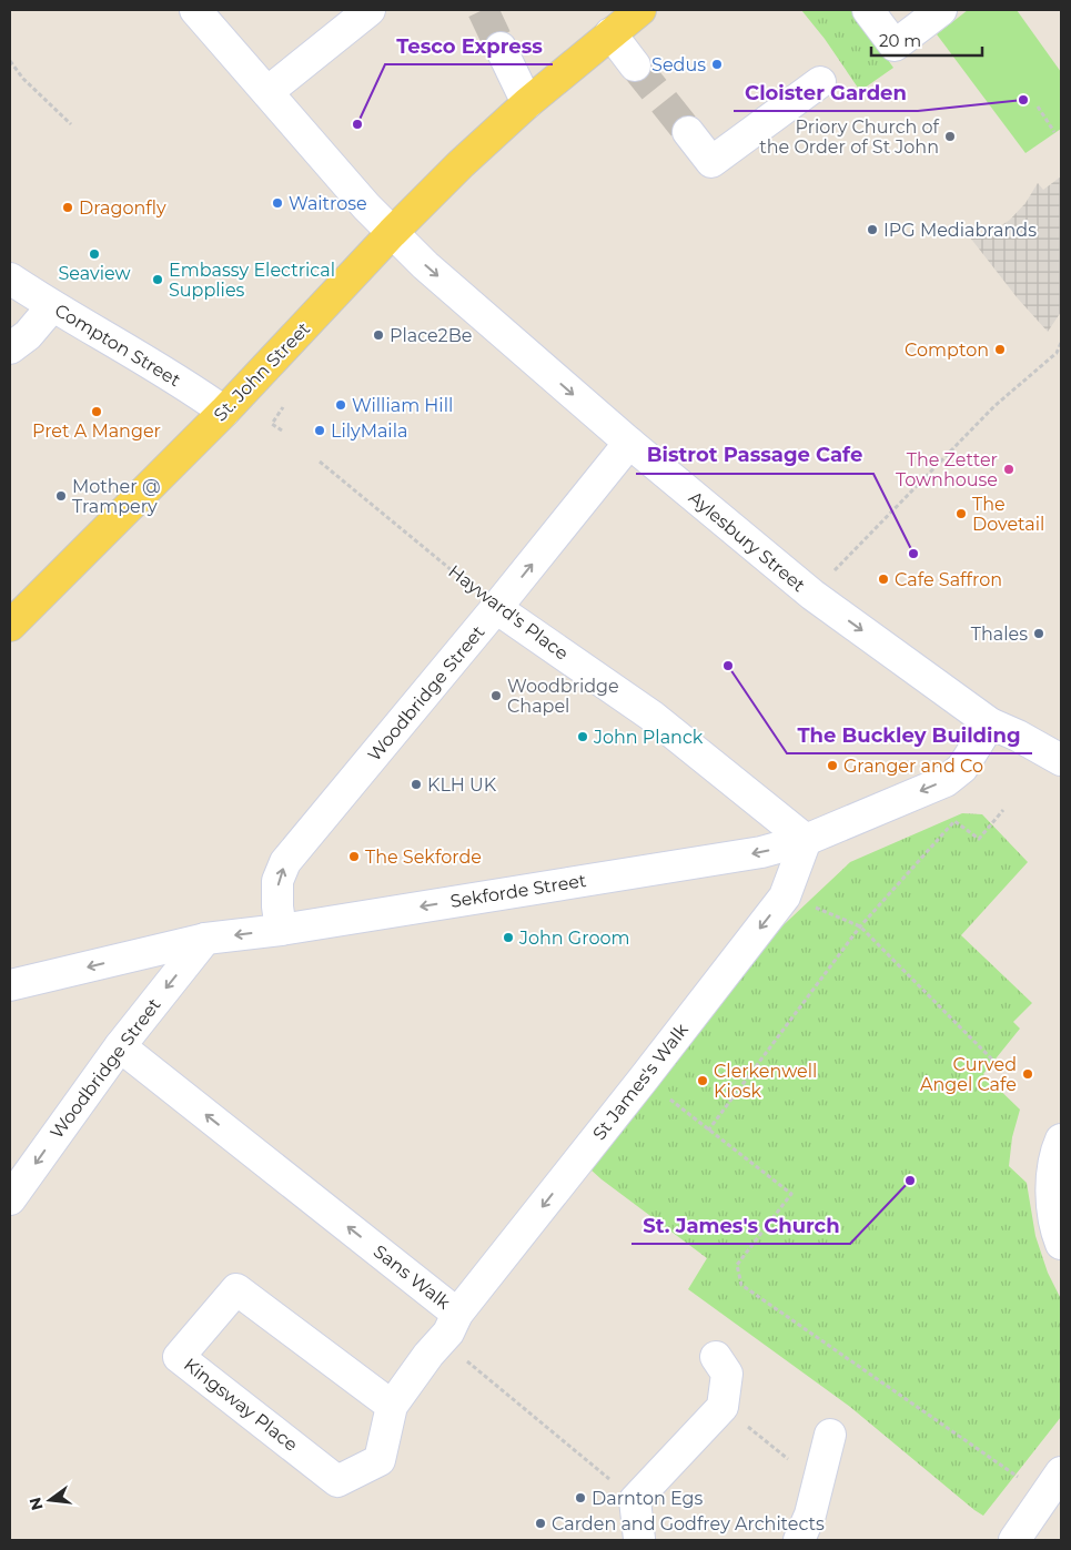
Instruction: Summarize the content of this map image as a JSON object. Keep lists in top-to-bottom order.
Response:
{
  "streets": {
    "main road": ["St. John Street"],
    "street": [
      "Compton Street",
      "Aylesbury Street",
      "Hayward's Place",
      "Woodbridge Street",
      "Sekforde Street",
      "St James's Walk",
      "Sans Walk",
      "Kingsway Place"
    ]
  },
  "crossings": [
    ["Compton Street", "St. John Street"],
    ["St. John Street", "Aylesbury Street"],
    ["Aylesbury Street", "Woodbridge Street"],
    ["Aylesbury Street", "Sekforde Street"],
    ["Hayward's Place", "Woodbridge Street"],
    ["Hayward's Place", "Sekforde Street"],
    ["Hayward's Place", "St James's Walk"],
    ["Woodbridge Street", "Sekforde Street"],
    ["Woodbridge Street", "Sans Walk"],
    ["Sekforde Street", "St James's Walk"],
    ["St James's Walk", "Sans Walk"],
    ["St James's Walk", "Kingsway Place"],
    ["Sans Walk", "Kingsway Place"]
  ],
  "one_way": [
    "Aylesbury Street",
    "Sekforde Street",
    "St James's Walk",
    "Sans Walk"
  ],
  "places": [
    "Sedus",
    "Cloister Garden",
    "Tesco Express",
    "Priory Church of the Order of St John",
    "Waitrose",
    "Dragonfly",
    "IPG Mediabrands",
    "Seaview",
    "Embassy Electrical Supplies",
    "Place2Be",
    "Compton",
    "William Hill",
    "Pret A Manger",
    "LilyMaila",
    "The Zetter Townhouse",
    "Mother @ Trampery",
    "The Dovetail",
    "Bistrot Passage Cafe",
    "Cafe Saffron",
    "Thales",
    "The Buckley Building",
    "Woodbridge Chapel",
    "John Planck",
    "Granger and Co",
    "KLH UK",
    "The Sekforde",
    "John Groom",
    "Curved Angel Cafe",
    "Clerkenwell Kiosk",
    "St. James's Church",
    "Darnton Egs",
    "Carden and Godfrey Architects"
  ],
  "scale_bar": "20 m",
  "north": "left"
}
